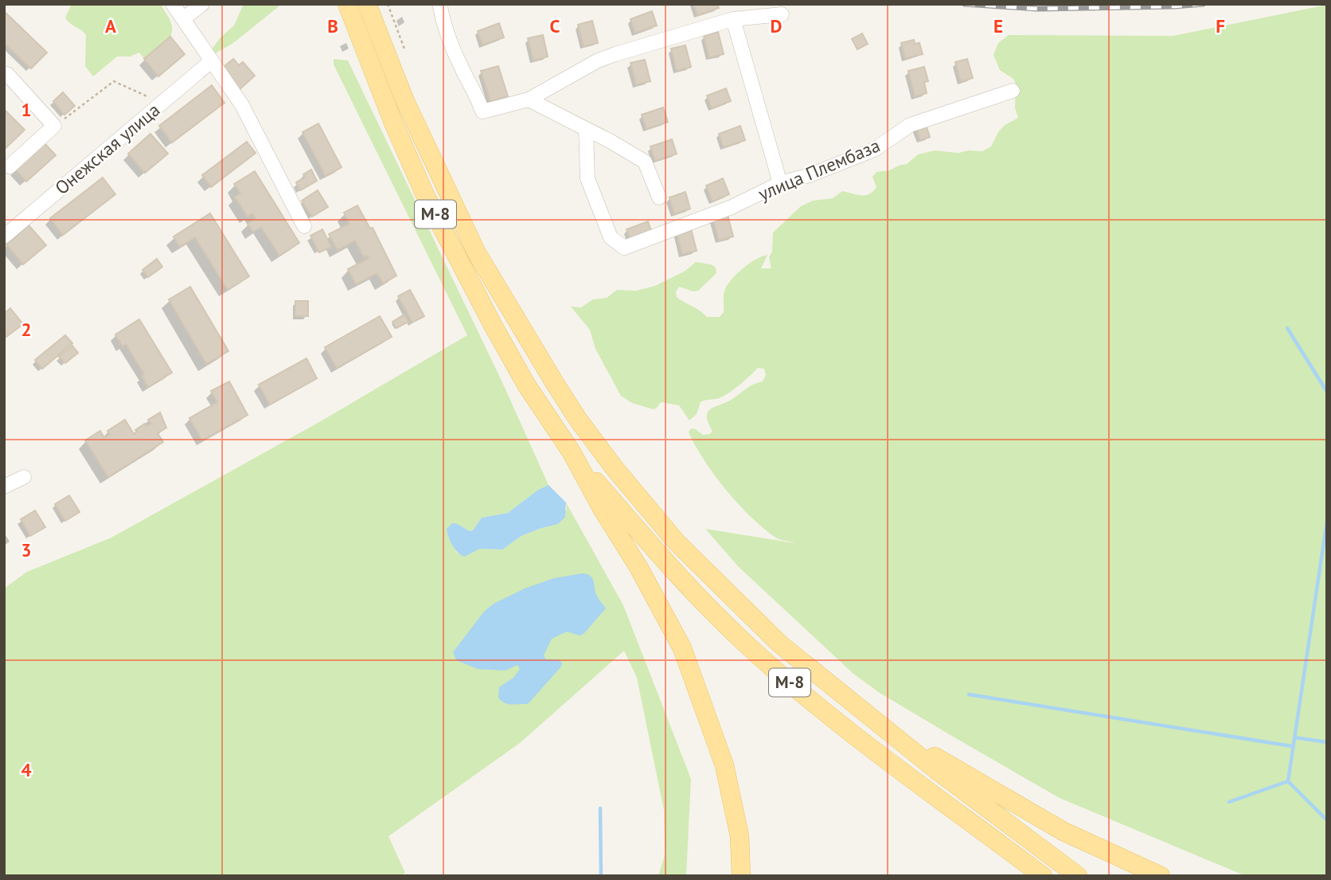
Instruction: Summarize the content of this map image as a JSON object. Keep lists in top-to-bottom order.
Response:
{
  "streets": {
    "main road": ["М-8"],
    "street": ["Онежская улица", "улица Плембаза"]
  },
  "grid": {
    "columns": [
      "A",
      "B",
      "C",
      "D",
      "E",
      "F"
    ],
    "rows": [
      "1",
      "2",
      "3",
      "4"
    ]
  }
}
